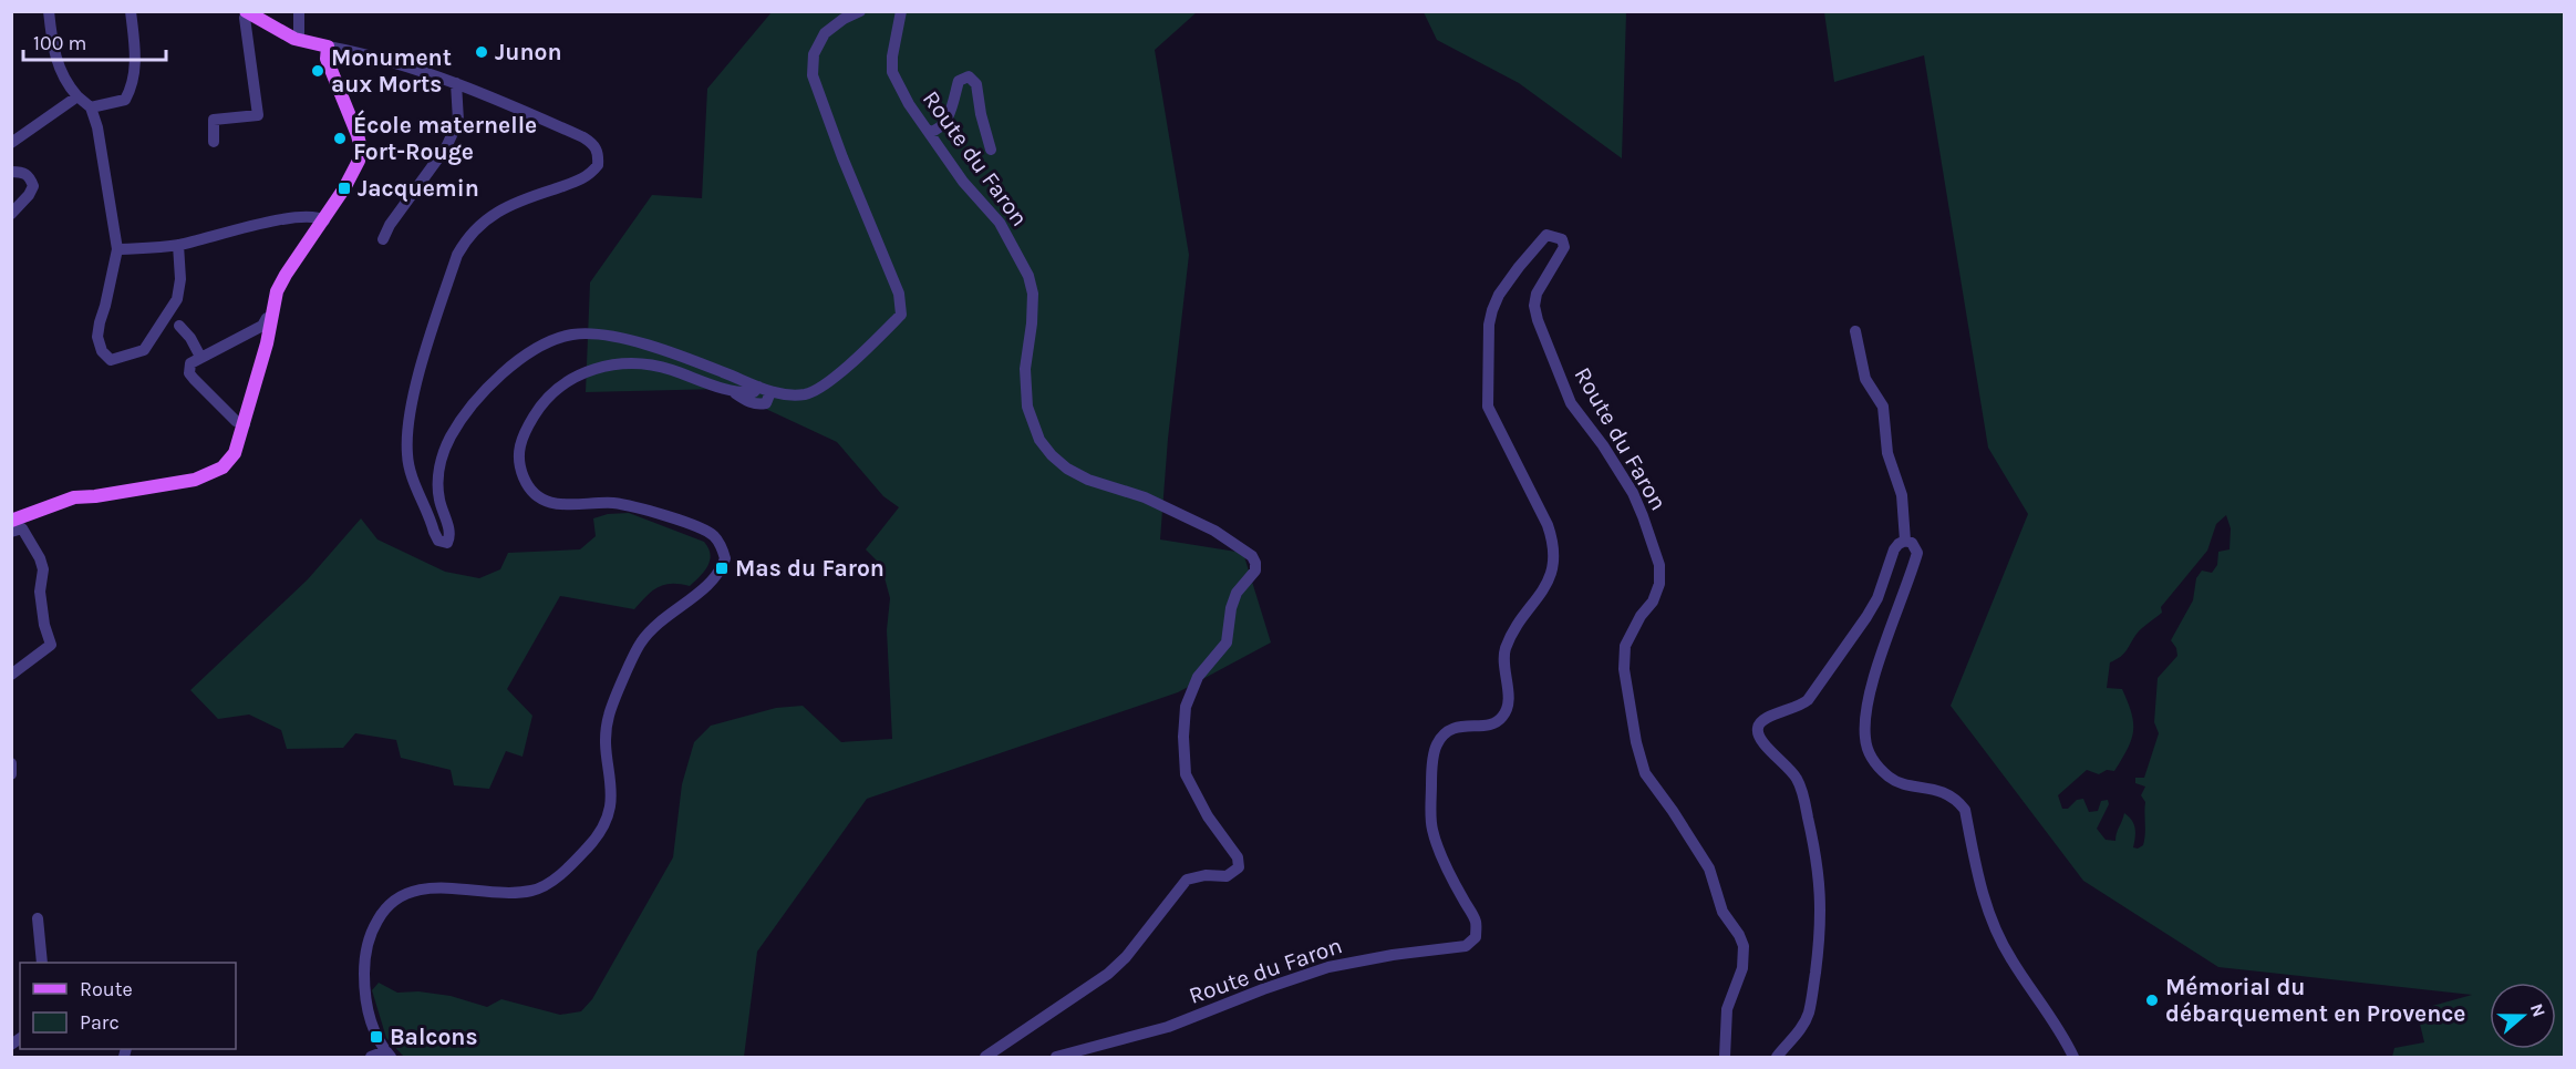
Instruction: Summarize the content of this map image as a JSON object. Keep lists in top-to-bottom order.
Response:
{
  "streets": {
    "street": ["Route du Faron"]
  },
  "places": {
    "other": [
      "Junon",
      "Monument aux Morts",
      "École maternelle Fort-Rouge",
      "Mémorial du débarquement en Provence"
    ],
    "transit": ["Jacquemin", "Mas du Faron", "Balcons"]
  },
  "legend": ["Route", "Parc"],
  "scale_bar": "100 m",
  "north": "right"
}
